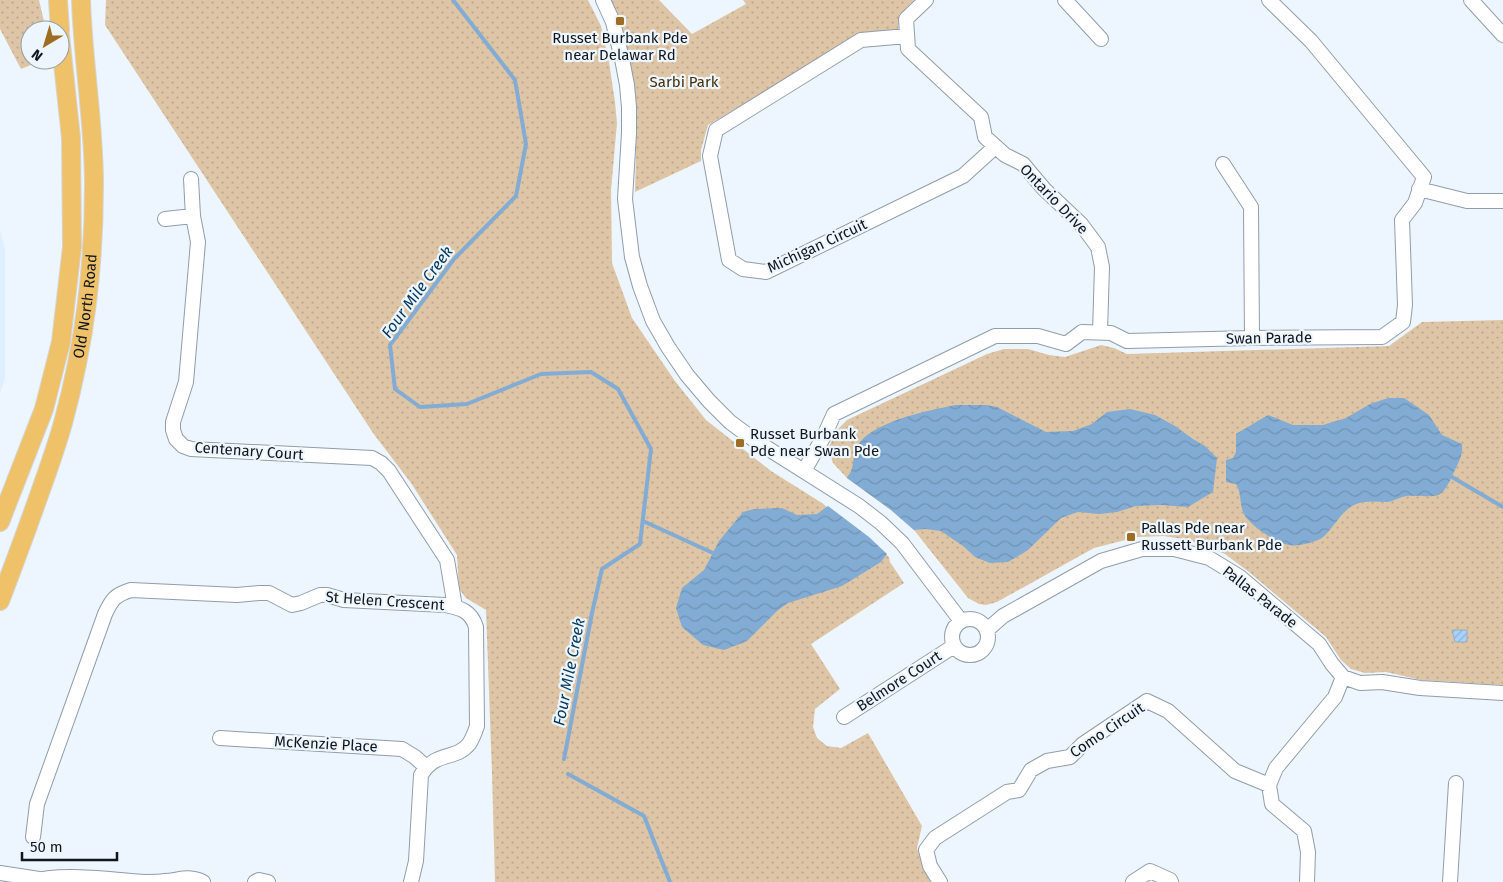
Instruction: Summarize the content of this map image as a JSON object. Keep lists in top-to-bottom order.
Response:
{
  "streets": {
    "main road": ["Old North Road"],
    "street": [
      "Ontario Drive",
      "Michigan Circuit",
      "Swan Parade",
      "Centenary Court",
      "Pallas Parade",
      "St Helen Crescent",
      "Belmore Court",
      "Como Circuit",
      "McKenzie Place"
    ]
  },
  "crossings": [
    ["Ontario Drive", "Michigan Circuit"],
    ["Ontario Drive", "Swan Parade"],
    ["Centenary Court", "St Helen Crescent"],
    ["Pallas Parade", "Belmore Court"],
    ["St Helen Crescent", "McKenzie Place"]
  ],
  "water": ["Four Mile Creek"],
  "parks": ["Sarbi Park"],
  "places": {
    "transit": ["Russet Burbank Pde near Delawar Rd", "Russet Burbank Pde near Swan Pde", "Pallas Pde near Russett Burbank Pde"]
  },
  "scale_bar": "50 m",
  "north": "bottom left"
}
